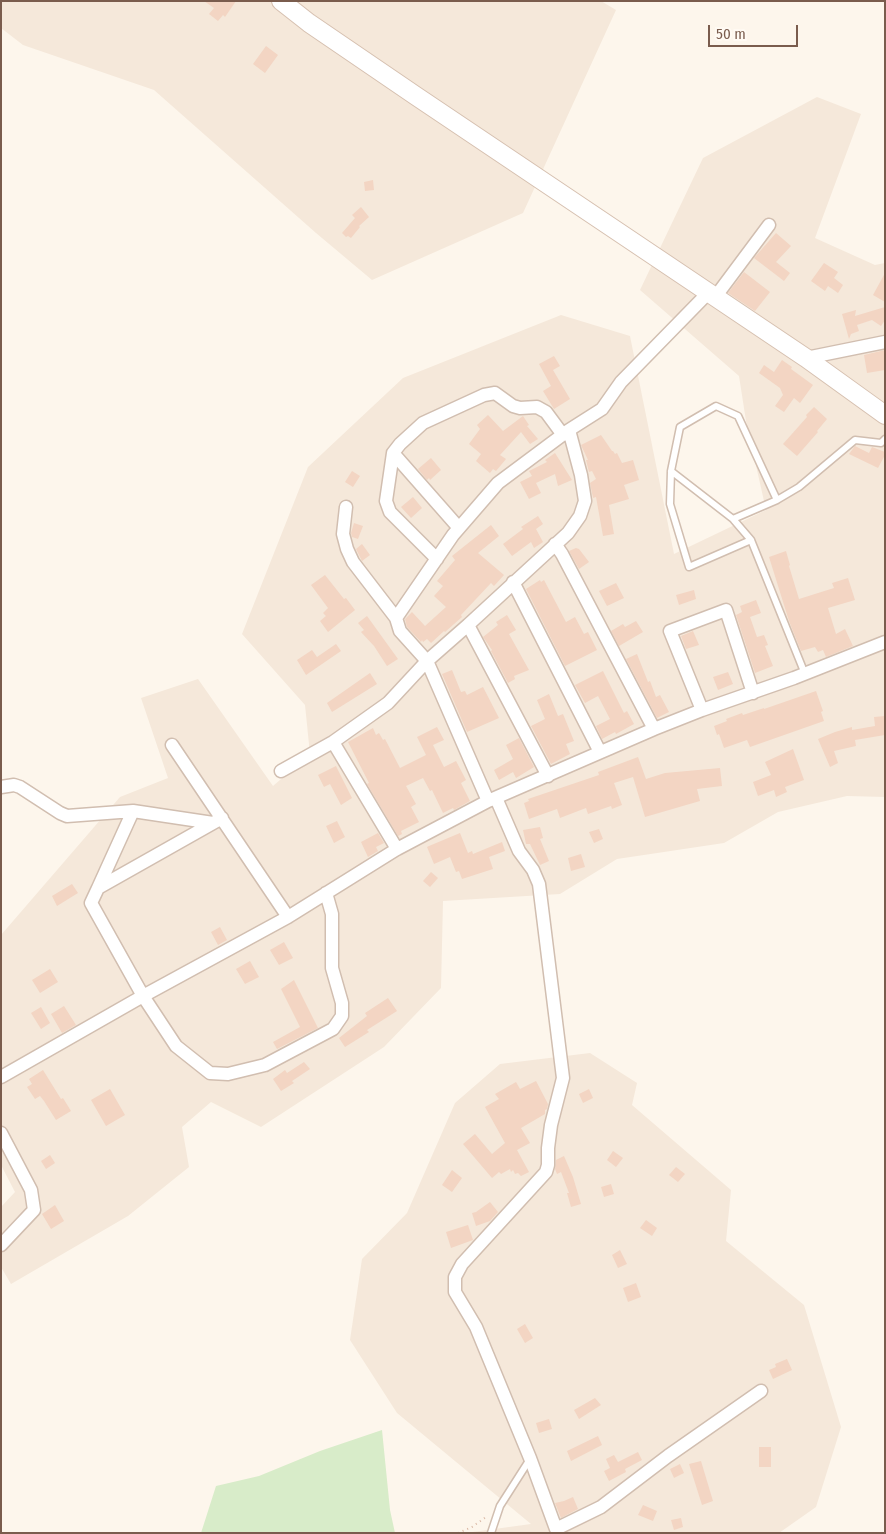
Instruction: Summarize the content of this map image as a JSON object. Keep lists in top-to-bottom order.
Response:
{
  "scale_bar": "50 m"
}
